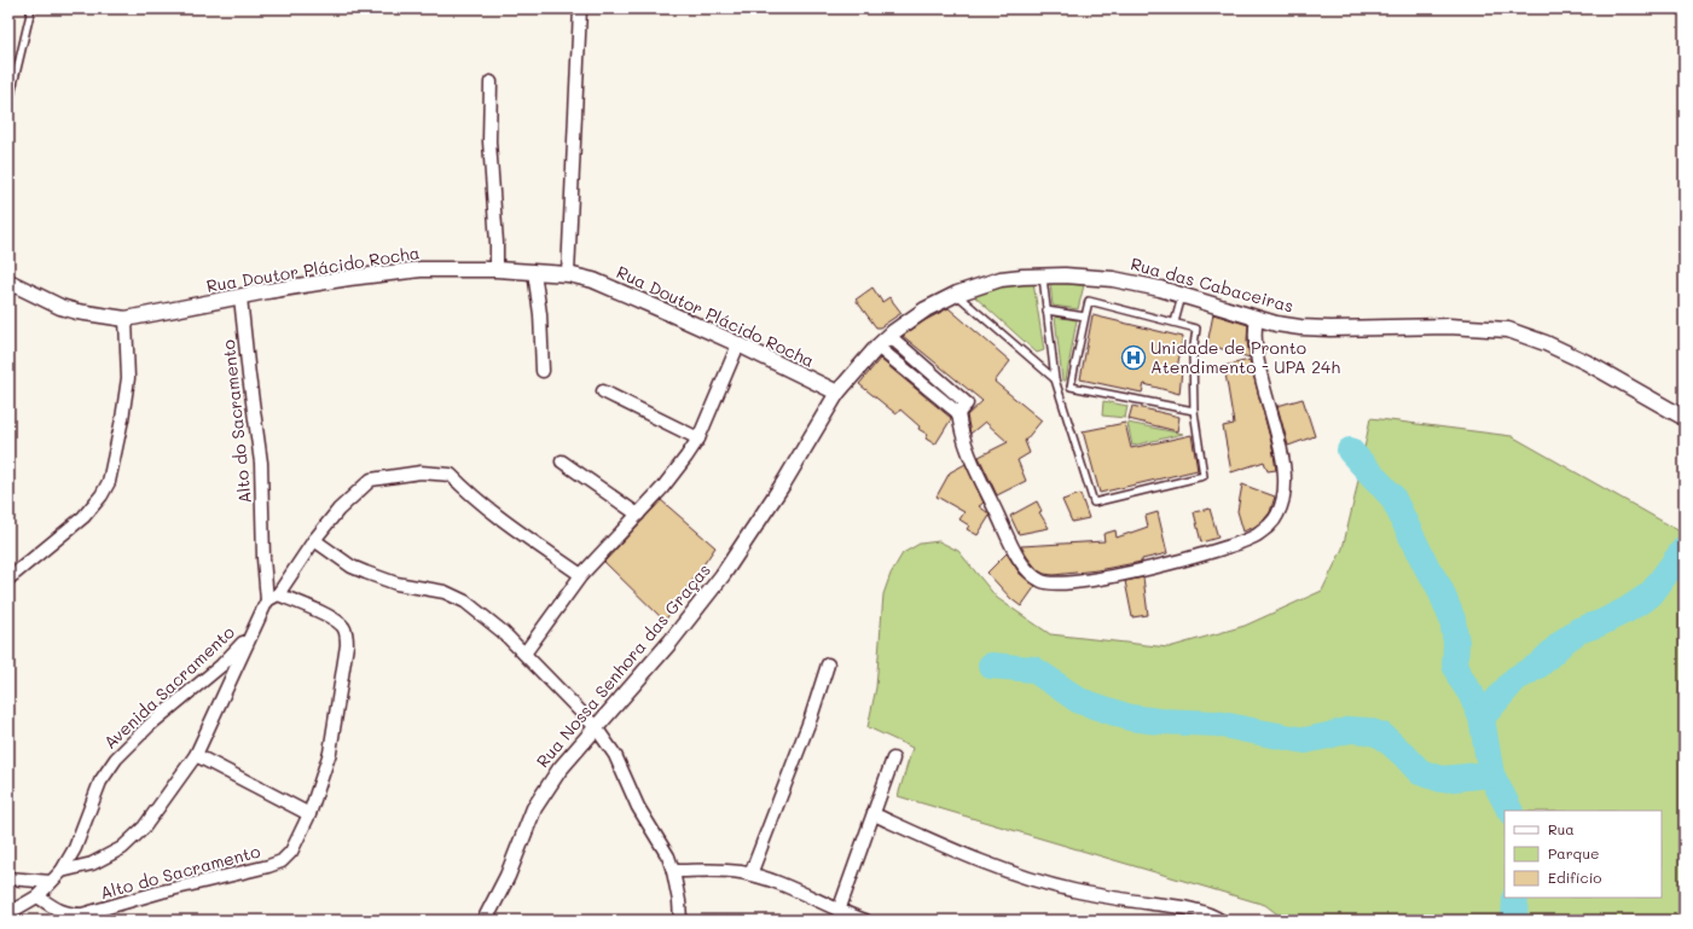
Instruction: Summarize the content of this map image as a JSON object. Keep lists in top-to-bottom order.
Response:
{
  "streets": {
    "street": [
      "Rua Doutor Plácido Rocha",
      "Rua das Cabaceiras",
      "Alto do Sacramento",
      "Rua Nossa Senhora das Graças",
      "Avenida Sacramento"
    ]
  },
  "crossings": [
    ["Rua Doutor Plácido Rocha", "Rua das Cabaceiras"],
    ["Rua Doutor Plácido Rocha", "Alto do Sacramento"],
    ["Rua Doutor Plácido Rocha", "Rua Nossa Senhora das Graças"],
    ["Rua das Cabaceiras", "Rua Nossa Senhora das Graças"],
    ["Alto do Sacramento", "Avenida Sacramento"]
  ],
  "places": {
    "hospital": ["Unidade de Pronto Atendimento - UPA 24h"]
  },
  "legend": ["Rua", "Parque", "Edifício"]
}
